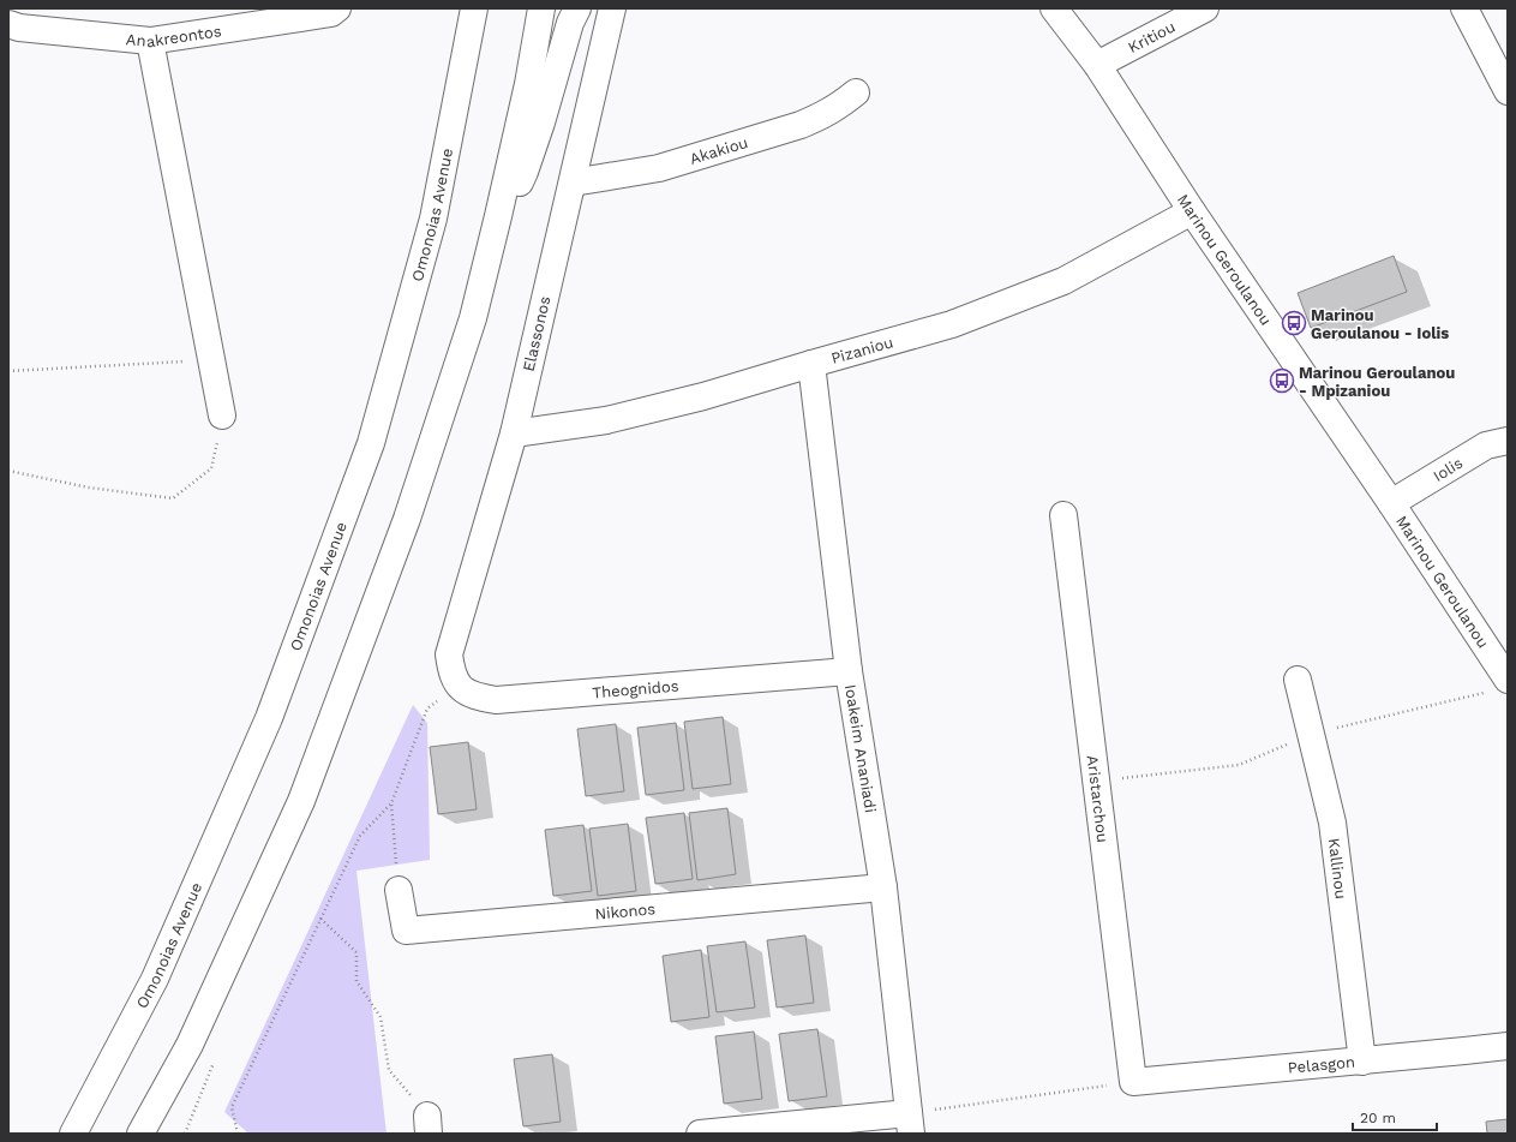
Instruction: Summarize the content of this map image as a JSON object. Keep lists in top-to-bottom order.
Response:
{
  "streets": {
    "street": [
      "Anakreontos",
      "Kritiou",
      "Akakiou",
      "Omonoias Avenue",
      "Marinou Geroulanou",
      "Elassonos",
      "Pizaniou",
      "Iolis",
      "Theognidos",
      "Ioakeim Ananiadi",
      "Aristarchou",
      "Kallinou",
      "Nikonos",
      "Pelasgon"
    ]
  },
  "crossings": [
    ["Kritiou", "Marinou Geroulanou"],
    ["Akakiou", "Elassonos"],
    ["Marinou Geroulanou", "Pizaniou"],
    ["Marinou Geroulanou", "Iolis"],
    ["Elassonos", "Pizaniou"],
    ["Elassonos", "Theognidos"],
    ["Pizaniou", "Ioakeim Ananiadi"],
    ["Theognidos", "Ioakeim Ananiadi"],
    ["Ioakeim Ananiadi", "Nikonos"],
    ["Aristarchou", "Pelasgon"],
    ["Kallinou", "Pelasgon"]
  ],
  "places": {
    "bus stop": ["Marinou Geroulanou - Iolis", "Marinou Geroulanou - Mpizaniou"]
  },
  "scale_bar": "20 m"
}
